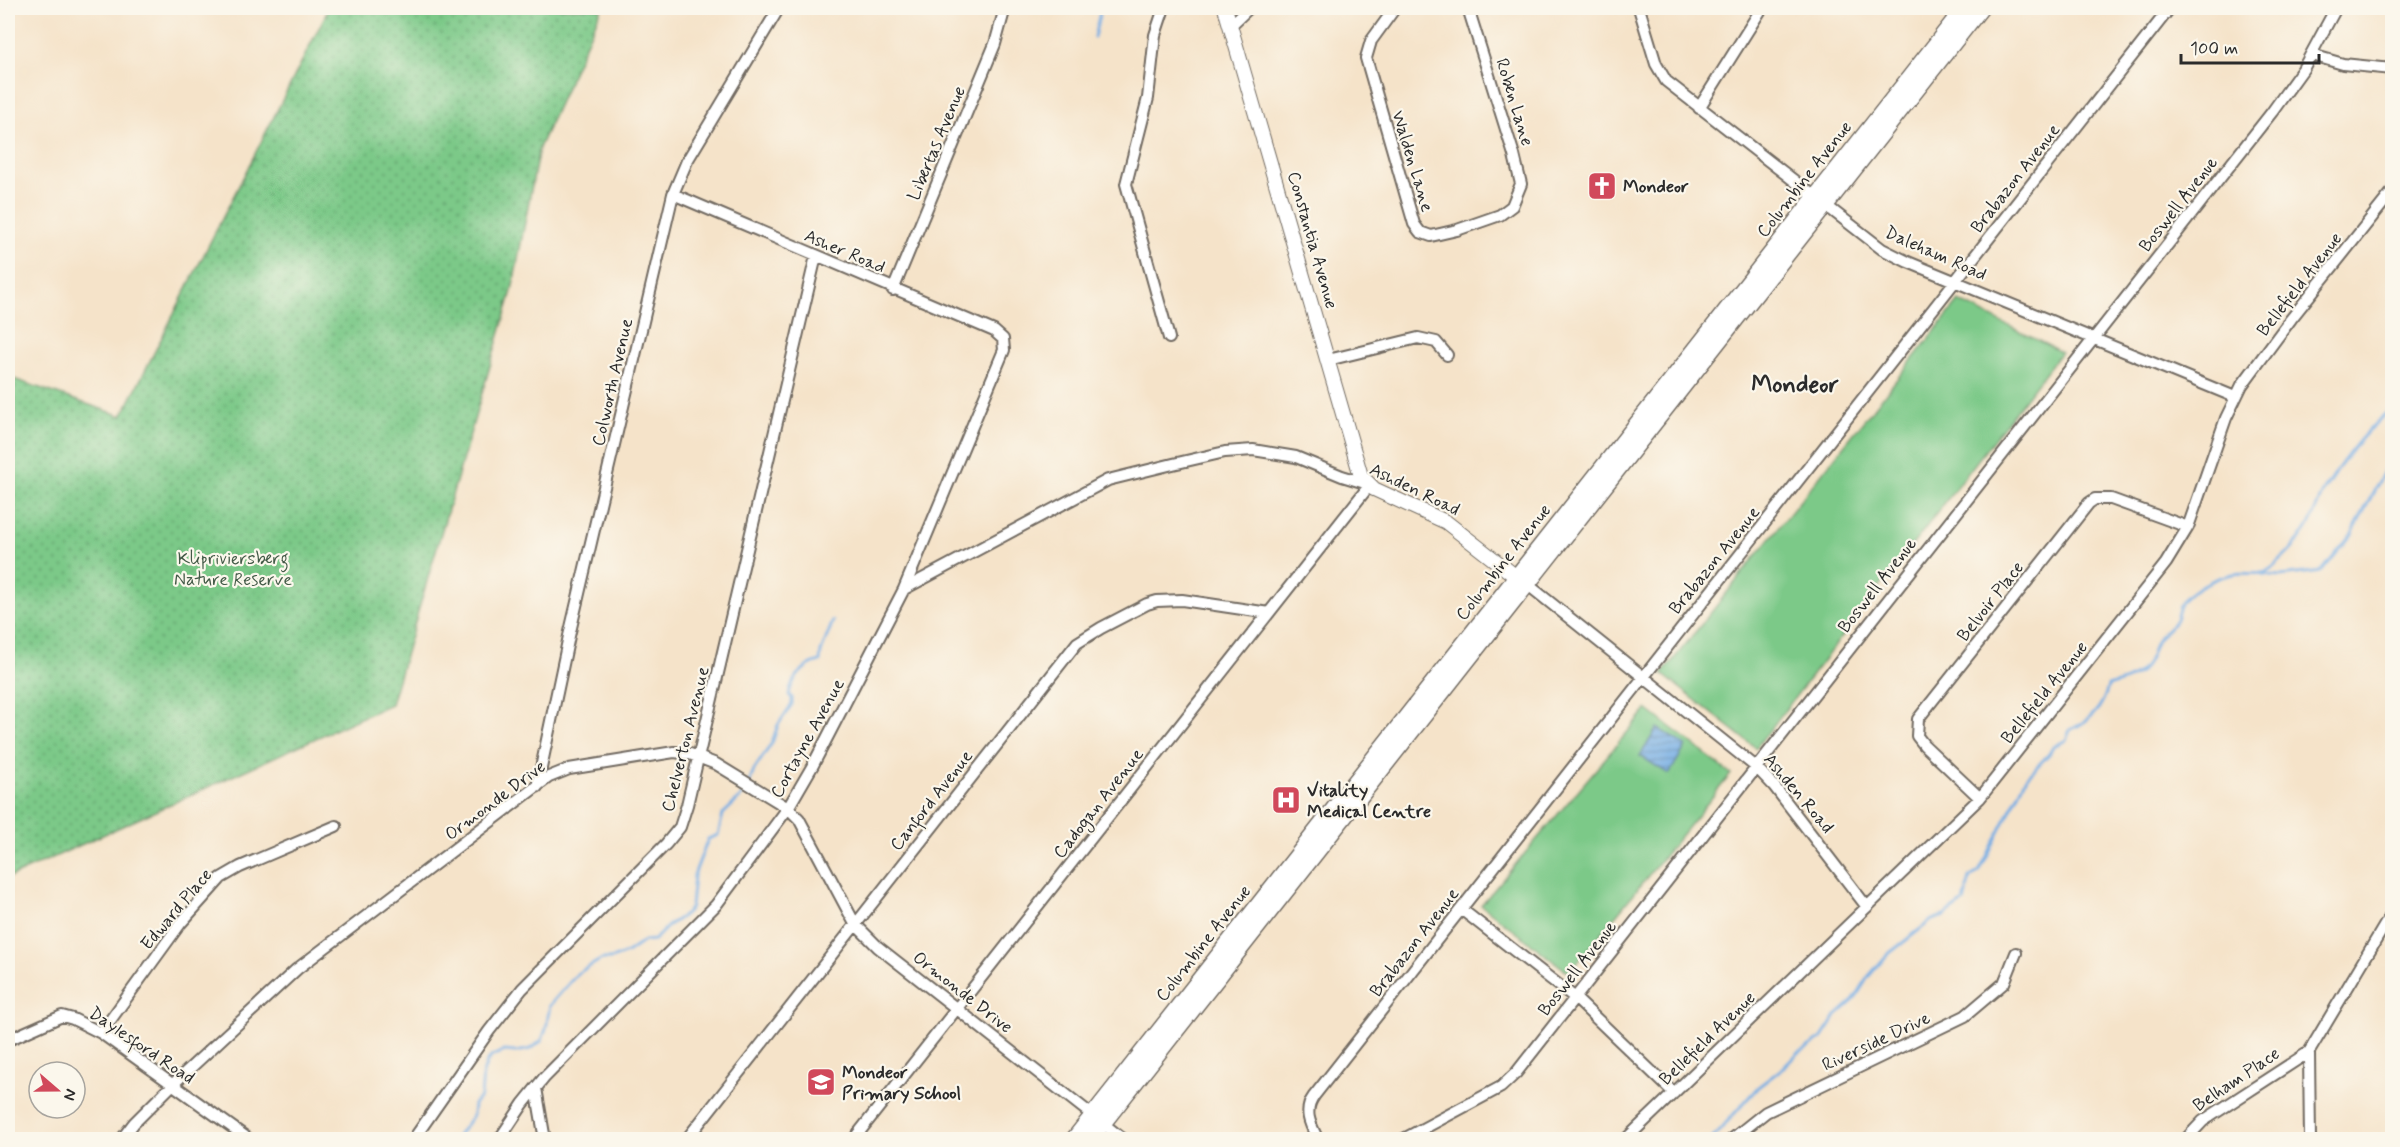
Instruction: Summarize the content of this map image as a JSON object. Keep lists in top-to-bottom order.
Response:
{
  "streets": {
    "main road": ["Columbine Avenue"],
    "street": [
      "Roben Lane",
      "Libertas Avenue",
      "Walden Lane",
      "Brabazon Avenue",
      "Boswell Avenue",
      "Constantia Avenue",
      "Asher Road",
      "Daleham Road",
      "Bellefield Avenue",
      "Colworth Avenue",
      "Ashden Road",
      "Belvoir Place",
      "Cortayne Avenue",
      "Chelverton Avenue",
      "Ormonde Drive",
      "Canford Avenue",
      "Cadogan Avenue",
      "Edward Place",
      "Riverside Drive",
      "Daylesford Road",
      "Belham Place"
    ]
  },
  "crossings": [
    ["Roben Lane", "Walden Lane"],
    ["Libertas Avenue", "Asher Road"],
    ["Brabazon Avenue", "Daleham Road"],
    ["Brabazon Avenue", "Ashden Road"],
    ["Columbine Avenue", "Daleham Road"],
    ["Columbine Avenue", "Ashden Road"],
    ["Columbine Avenue", "Ormonde Drive"],
    ["Boswell Avenue", "Daleham Road"],
    ["Boswell Avenue", "Ashden Road"],
    ["Constantia Avenue", "Ashden Road"],
    ["Constantia Avenue", "Cadogan Avenue"],
    ["Asher Road", "Colworth Avenue"],
    ["Asher Road", "Cortayne Avenue"],
    ["Asher Road", "Chelverton Avenue"],
    ["Daleham Road", "Bellefield Avenue"],
    ["Bellefield Avenue", "Ashden Road"],
    ["Bellefield Avenue", "Belvoir Place"],
    ["Colworth Avenue", "Ormonde Drive"],
    ["Ashden Road", "Cortayne Avenue"],
    ["Ashden Road", "Cadogan Avenue"],
    ["Cortayne Avenue", "Ormonde Drive"],
    ["Chelverton Avenue", "Ormonde Drive"],
    ["Ormonde Drive", "Canford Avenue"],
    ["Ormonde Drive", "Cadogan Avenue"],
    ["Ormonde Drive", "Daylesford Road"],
    ["Canford Avenue", "Cadogan Avenue"],
    ["Edward Place", "Daylesford Road"]
  ],
  "districts": ["Mondeor"],
  "parks": ["Klipriviersberg Nature Reserve"],
  "places": {
    "church": ["Mondeor"],
    "hospital": ["Vitality Medical Centre"],
    "school or university": ["Mondeor Primary School"]
  },
  "scale_bar": "100 m",
  "north": "right"
}
